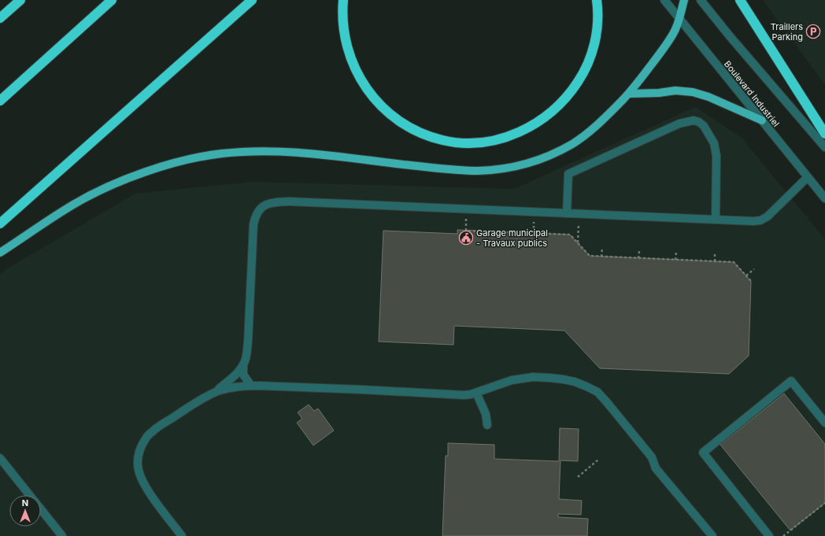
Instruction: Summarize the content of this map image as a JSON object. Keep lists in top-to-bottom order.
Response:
{
  "streets": {
    "street": ["Boulevard Industriel"]
  },
  "places": {
    "parking": ["Traillers Parking"],
    "public building": ["Garage municipal - Travaux publics"]
  },
  "north": "top"
}
